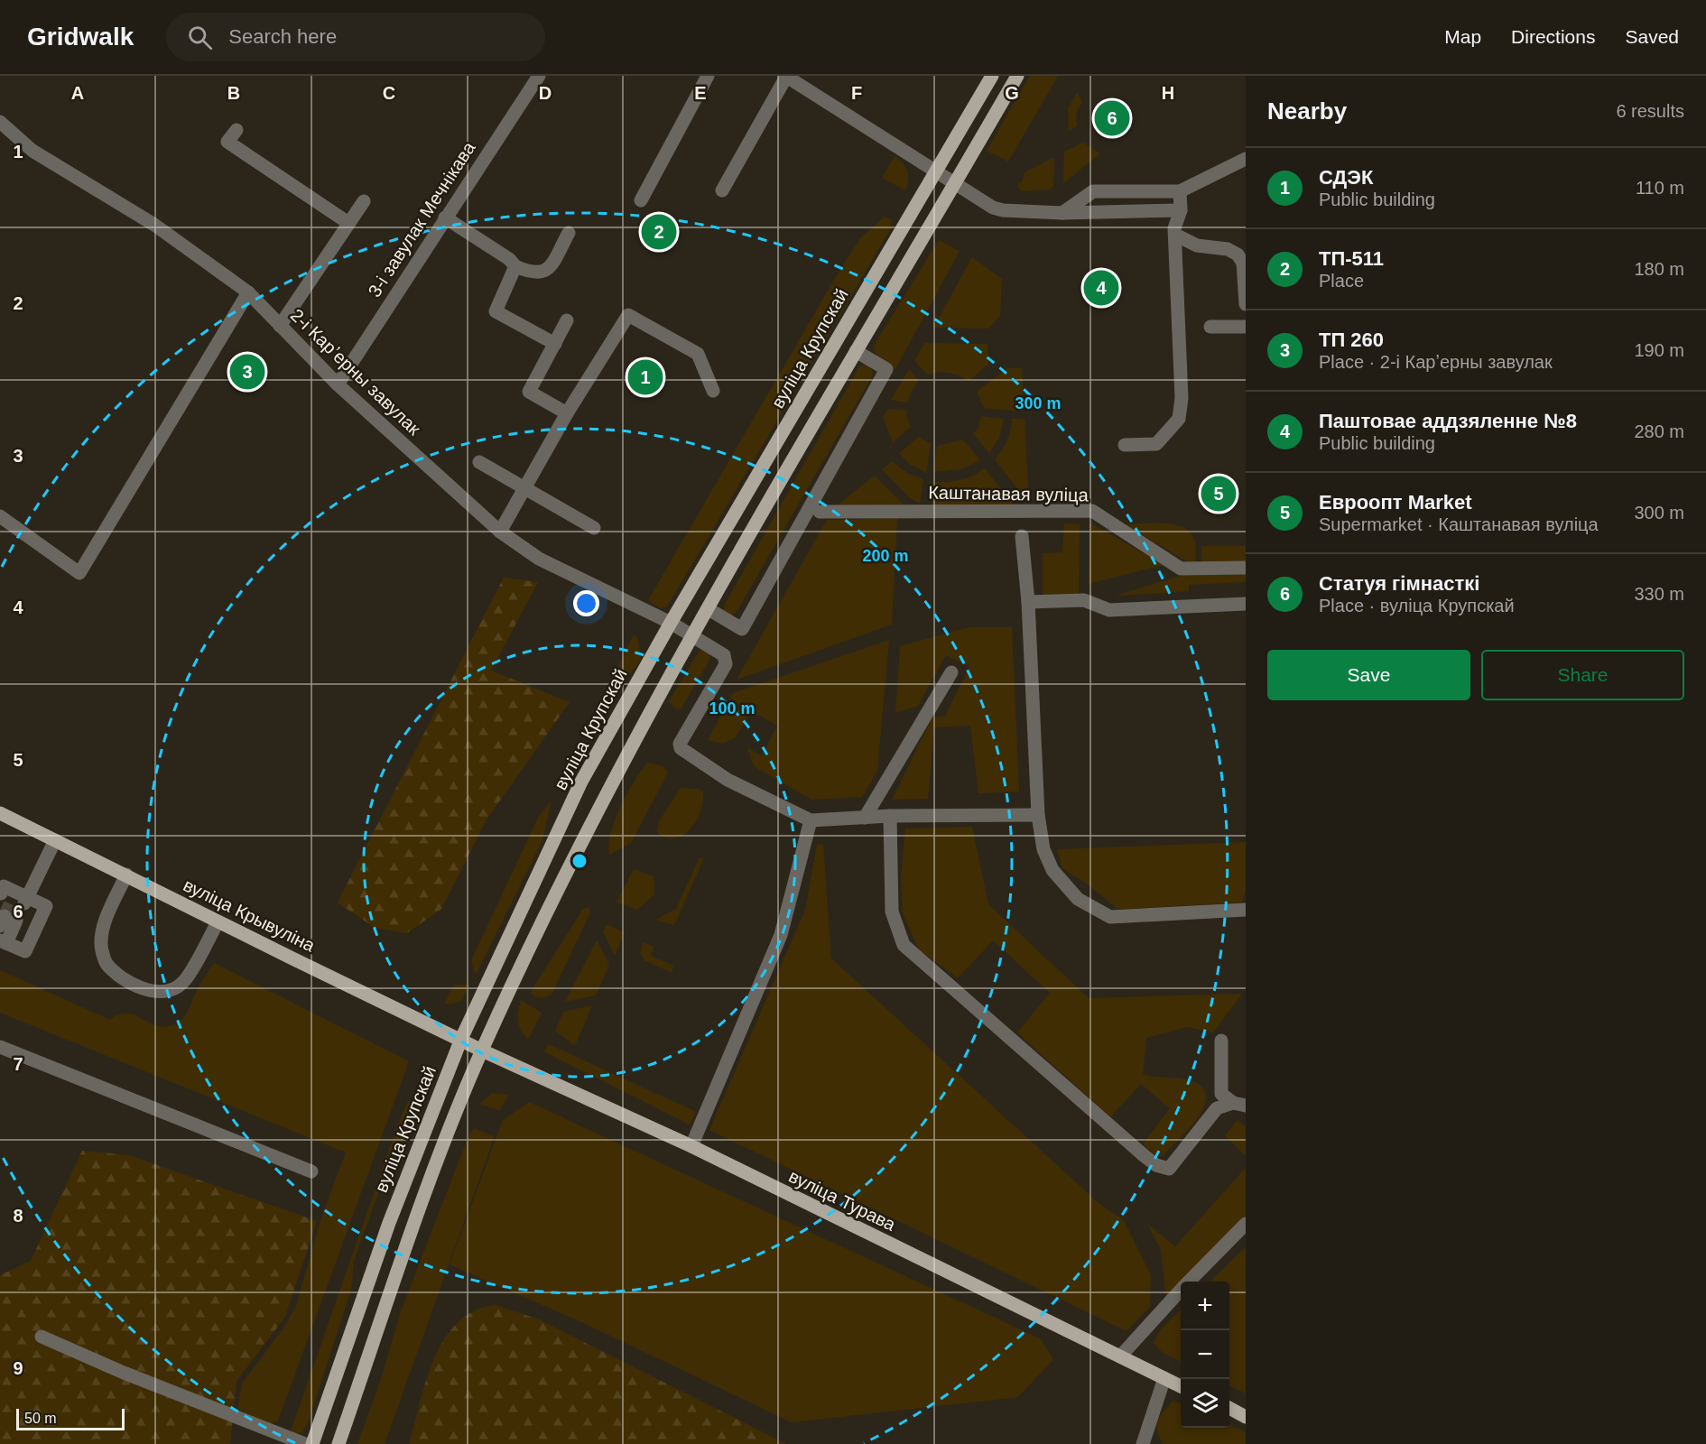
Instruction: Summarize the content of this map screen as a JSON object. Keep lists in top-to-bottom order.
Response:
{
  "streets": {
    "main road": ["вуліца Крупскай", "вуліца Крывуліна", "вуліца Турава"],
    "street": ["3-і завулак Мечнікава", "2-і Карʼерны завулак", "Каштанавая вуліца"]
  },
  "crossings": [
    ["3-і завулак Мечнікава", "2-і Карʼерны завулак"],
    ["вуліца Крупскай", "2-і Карʼерны завулак"],
    ["вуліца Крупскай", "вуліца Крывуліна"],
    ["вуліца Крывуліна", "вуліца Турава"]
  ],
  "scale_bar": "50 m",
  "page": {
    "header": "Gridwalk",
    "search": "Search here",
    "nav": ["Map", "Directions", "Saved"],
    "heading": ["Nearby", "6 results"],
    "pins": [
      "6",
      "2",
      "4",
      "3",
      "1",
      "5"
    ],
    "list": [
      {
        "mark": "1",
        "name": "СДЭК",
        "note": "Public building",
        "value": "110 m"
      },
      {
        "mark": "2",
        "name": "ТП-511",
        "note": "Place",
        "value": "180 m"
      },
      {
        "mark": "3",
        "name": "ТП 260",
        "note": "Place · 2-і Карʼерны завулак",
        "value": "190 m"
      },
      {
        "mark": "4",
        "name": "Паштовае аддзяленне №8",
        "note": "Public building",
        "value": "280 m"
      },
      {
        "mark": "5",
        "name": "Евроопт Market",
        "note": "Supermarket · Каштанавая вуліца",
        "value": "300 m"
      },
      {
        "mark": "6",
        "name": "Статуя гімнасткі",
        "note": "Place · вуліца Крупскай",
        "value": "330 m"
      }
    ],
    "buttons": ["Save", "Share"],
    "map_buttons": ["+", "−"],
    "scale": "50 m"
  },
  "grid": {
    "columns": [
      "A",
      "B",
      "C",
      "D",
      "E",
      "F",
      "G",
      "H"
    ],
    "rows": [
      "1",
      "2",
      "3",
      "4",
      "5",
      "6",
      "7",
      "8",
      "9"
    ]
  },
  "rings": ["300 m", "200 m", "100 m"]
}
